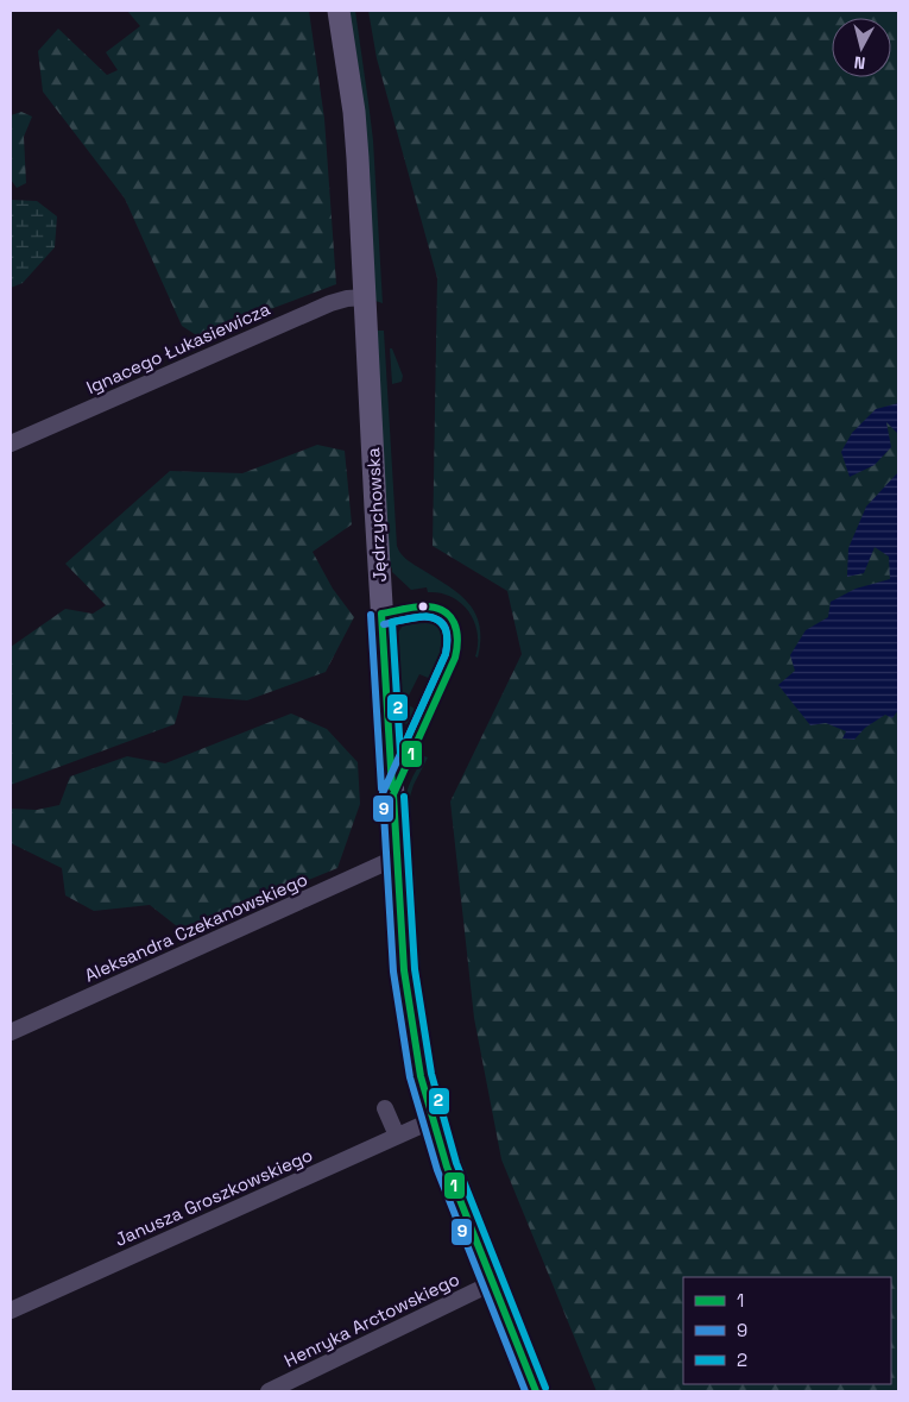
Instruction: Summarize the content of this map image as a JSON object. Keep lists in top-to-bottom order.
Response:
{
  "streets": {
    "main road": ["Jędrzychowska"],
    "street": [
      "Ignacego Łukasiewicza",
      "Aleksandra Czekanowskiego",
      "Janusza Groszkowskiego",
      "Henryka Arctowskiego"
    ]
  },
  "crossings": [
    ["Ignacego Łukasiewicza", "Jędrzychowska"],
    ["Jędrzychowska", "Aleksandra Czekanowskiego"],
    ["Jędrzychowska", "Janusza Groszkowskiego"],
    ["Jędrzychowska", "Henryka Arctowskiego"]
  ],
  "lines": ["transit line 1", "transit line 9", "transit line 2"],
  "legend": ["1", "9", "2"],
  "north": "bottom"
}
